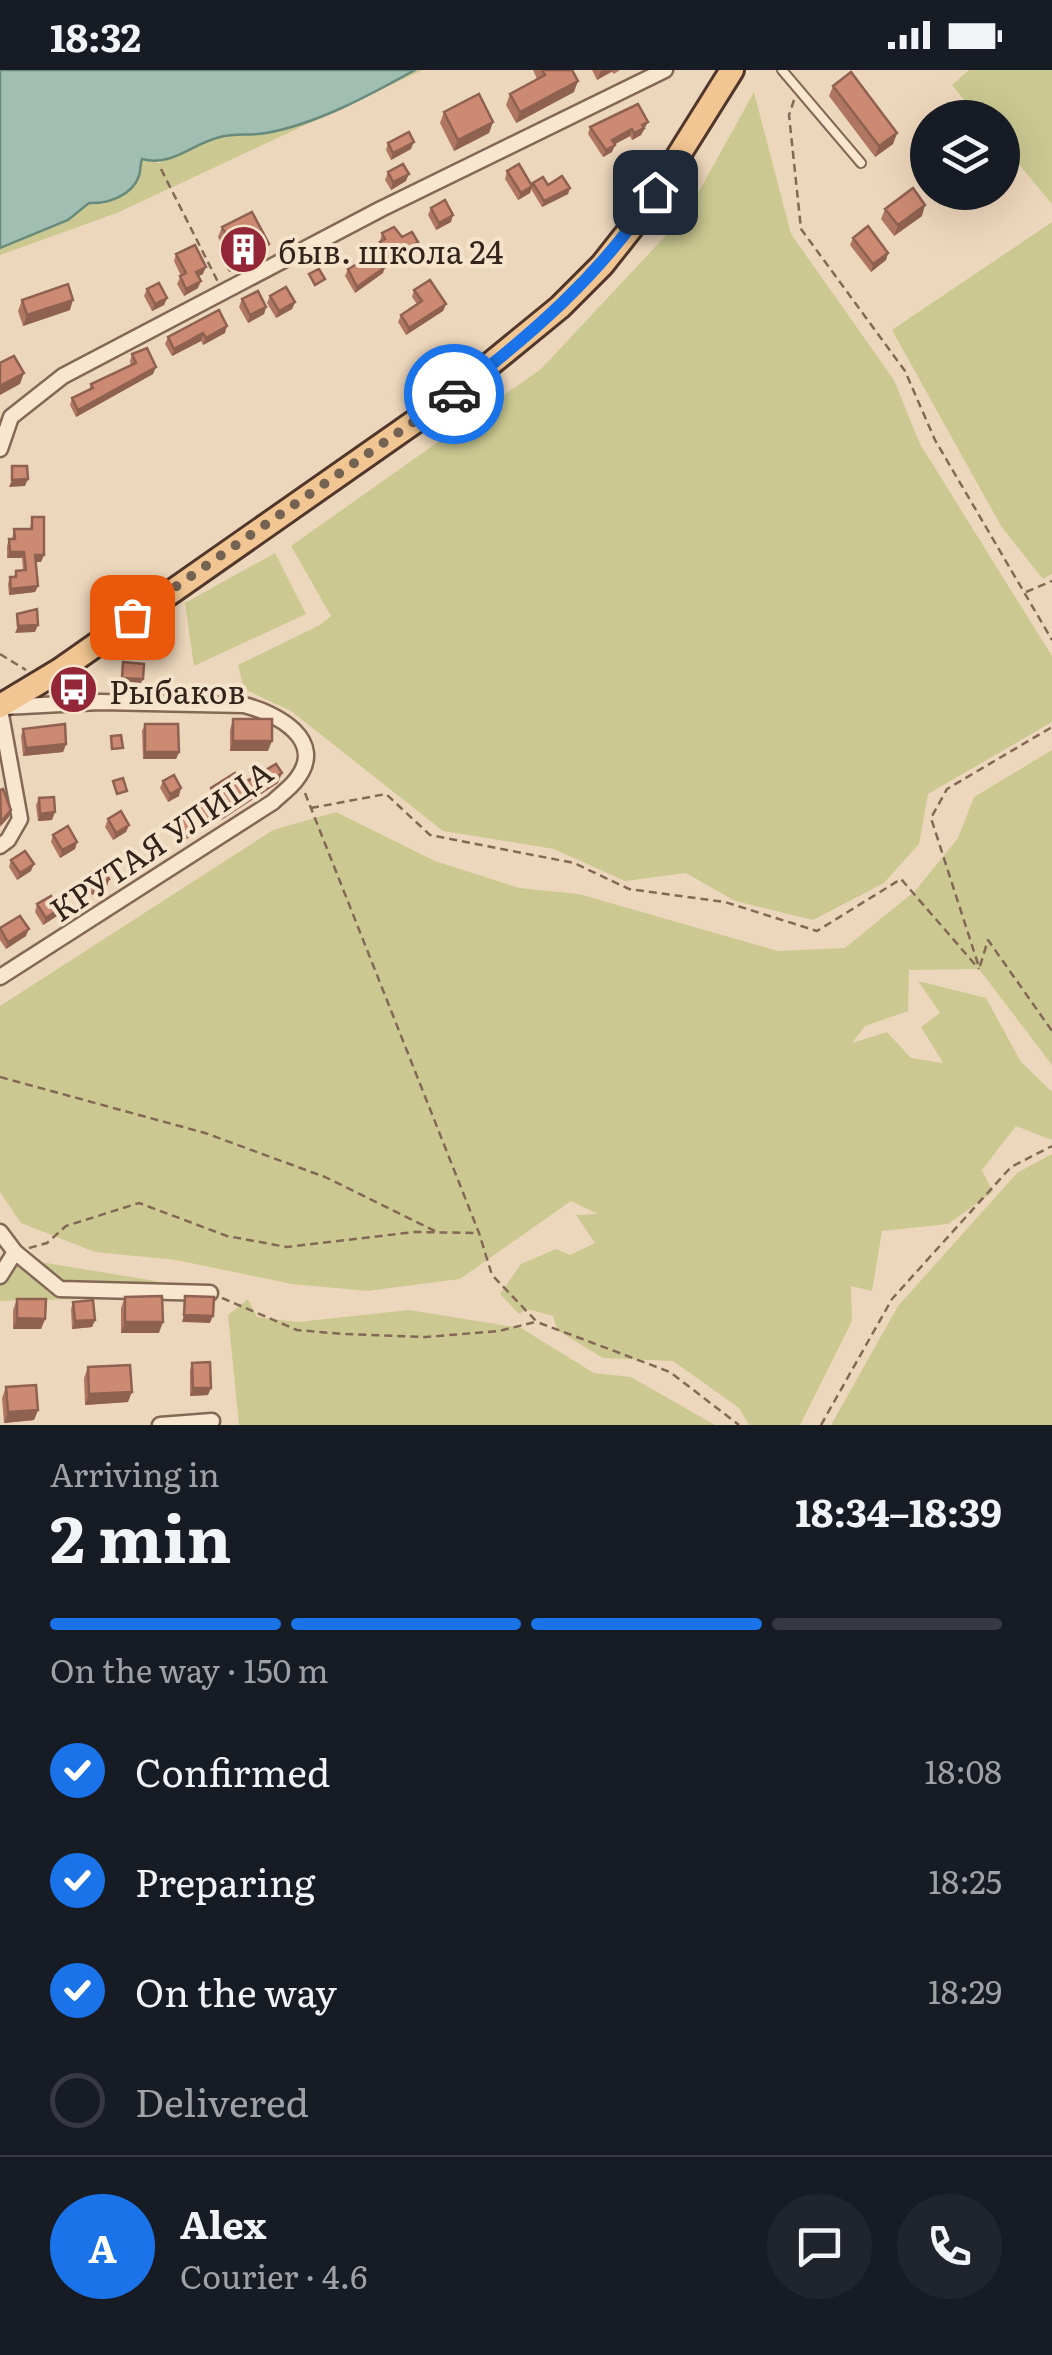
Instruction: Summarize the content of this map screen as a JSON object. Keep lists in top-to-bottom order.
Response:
{
  "streets": {
    "street": ["КРУТАЯ УЛИЦА"]
  },
  "places": {
    "building": ["быв. школа 24"],
    "bus stop": ["Рыбаков"]
  },
  "page": {
    "status": "18:32",
    "heading": ["2 min", "Arriving in", "18:34–18:39"],
    "panel": ["Alex", "Courier · 4.6"],
    "bar": "On the way · 150 m",
    "list": [
      ["Confirmed", "18:08"],
      ["Preparing", "18:25"],
      ["On the way", "18:29"],
      "Delivered"
    ],
    "round": "A"
  }
}
